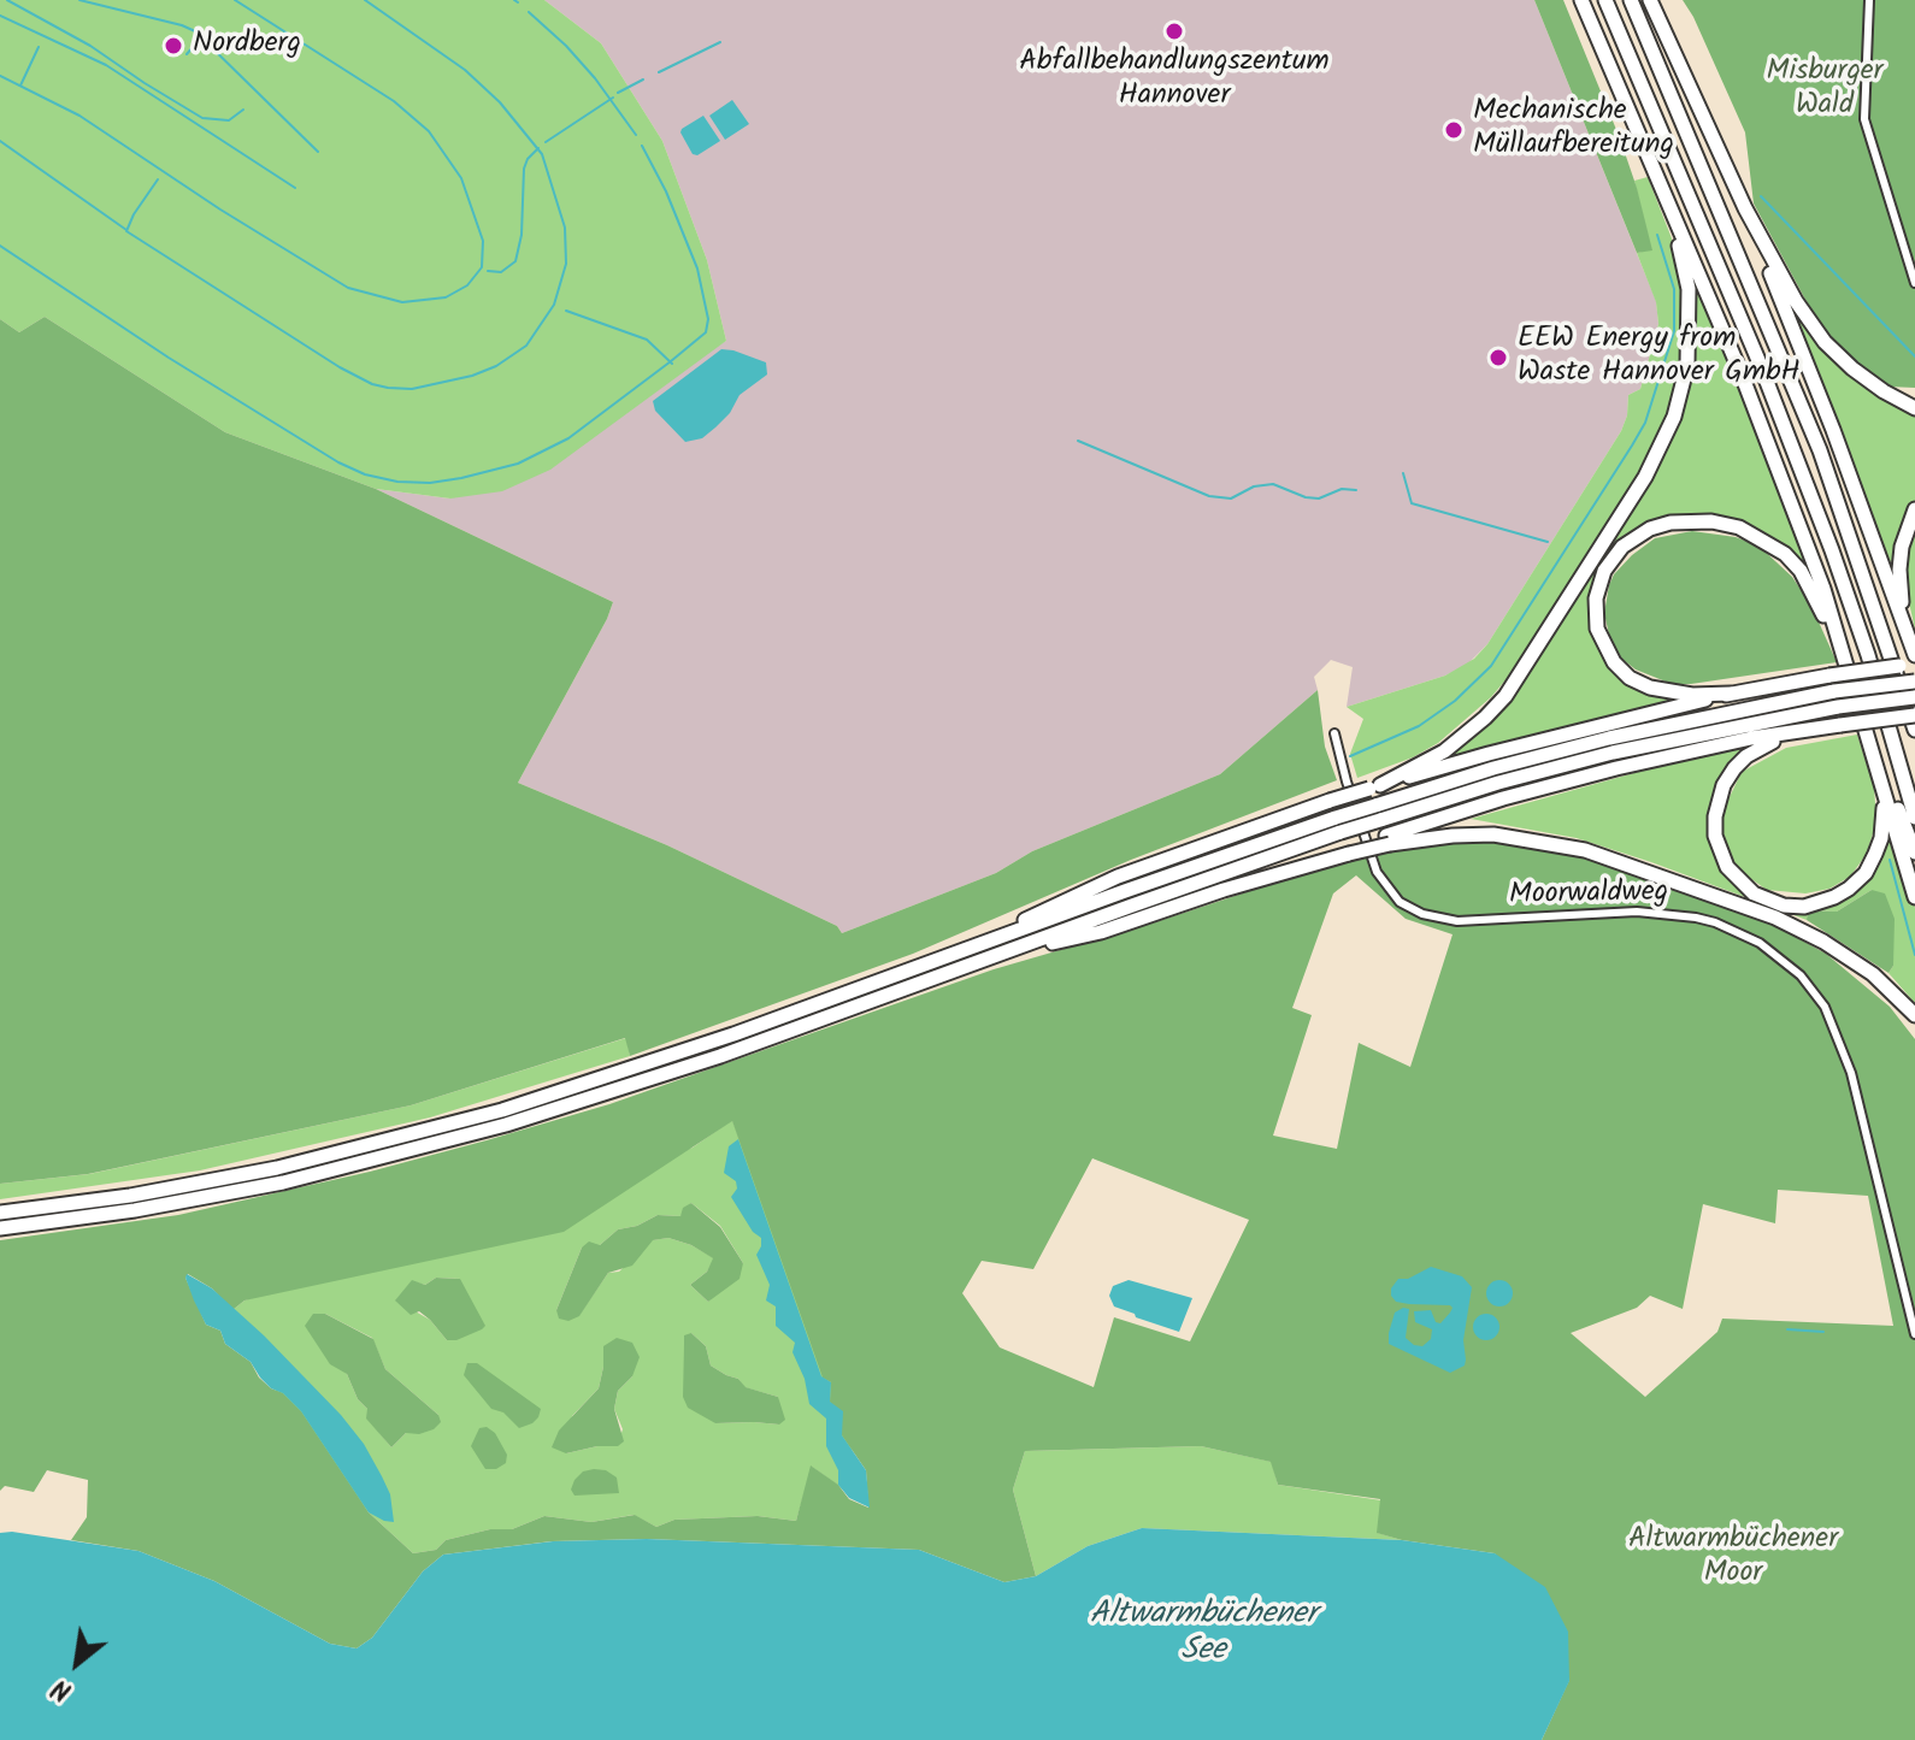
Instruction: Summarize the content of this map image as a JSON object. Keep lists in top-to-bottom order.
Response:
{
  "streets": {
    "street": ["Moorwaldweg"]
  },
  "water": ["Altwarmbüchener See"],
  "parks": ["Misburger Wald", "Altwarmbüchener Moor"],
  "places": [
    "Abfallbehandlungszentum Hannover",
    "Nordberg",
    "Mechanische Müllaufbereitung",
    "EEW Energy from Waste Hannover GmbH"
  ],
  "north": "bottom left"
}
